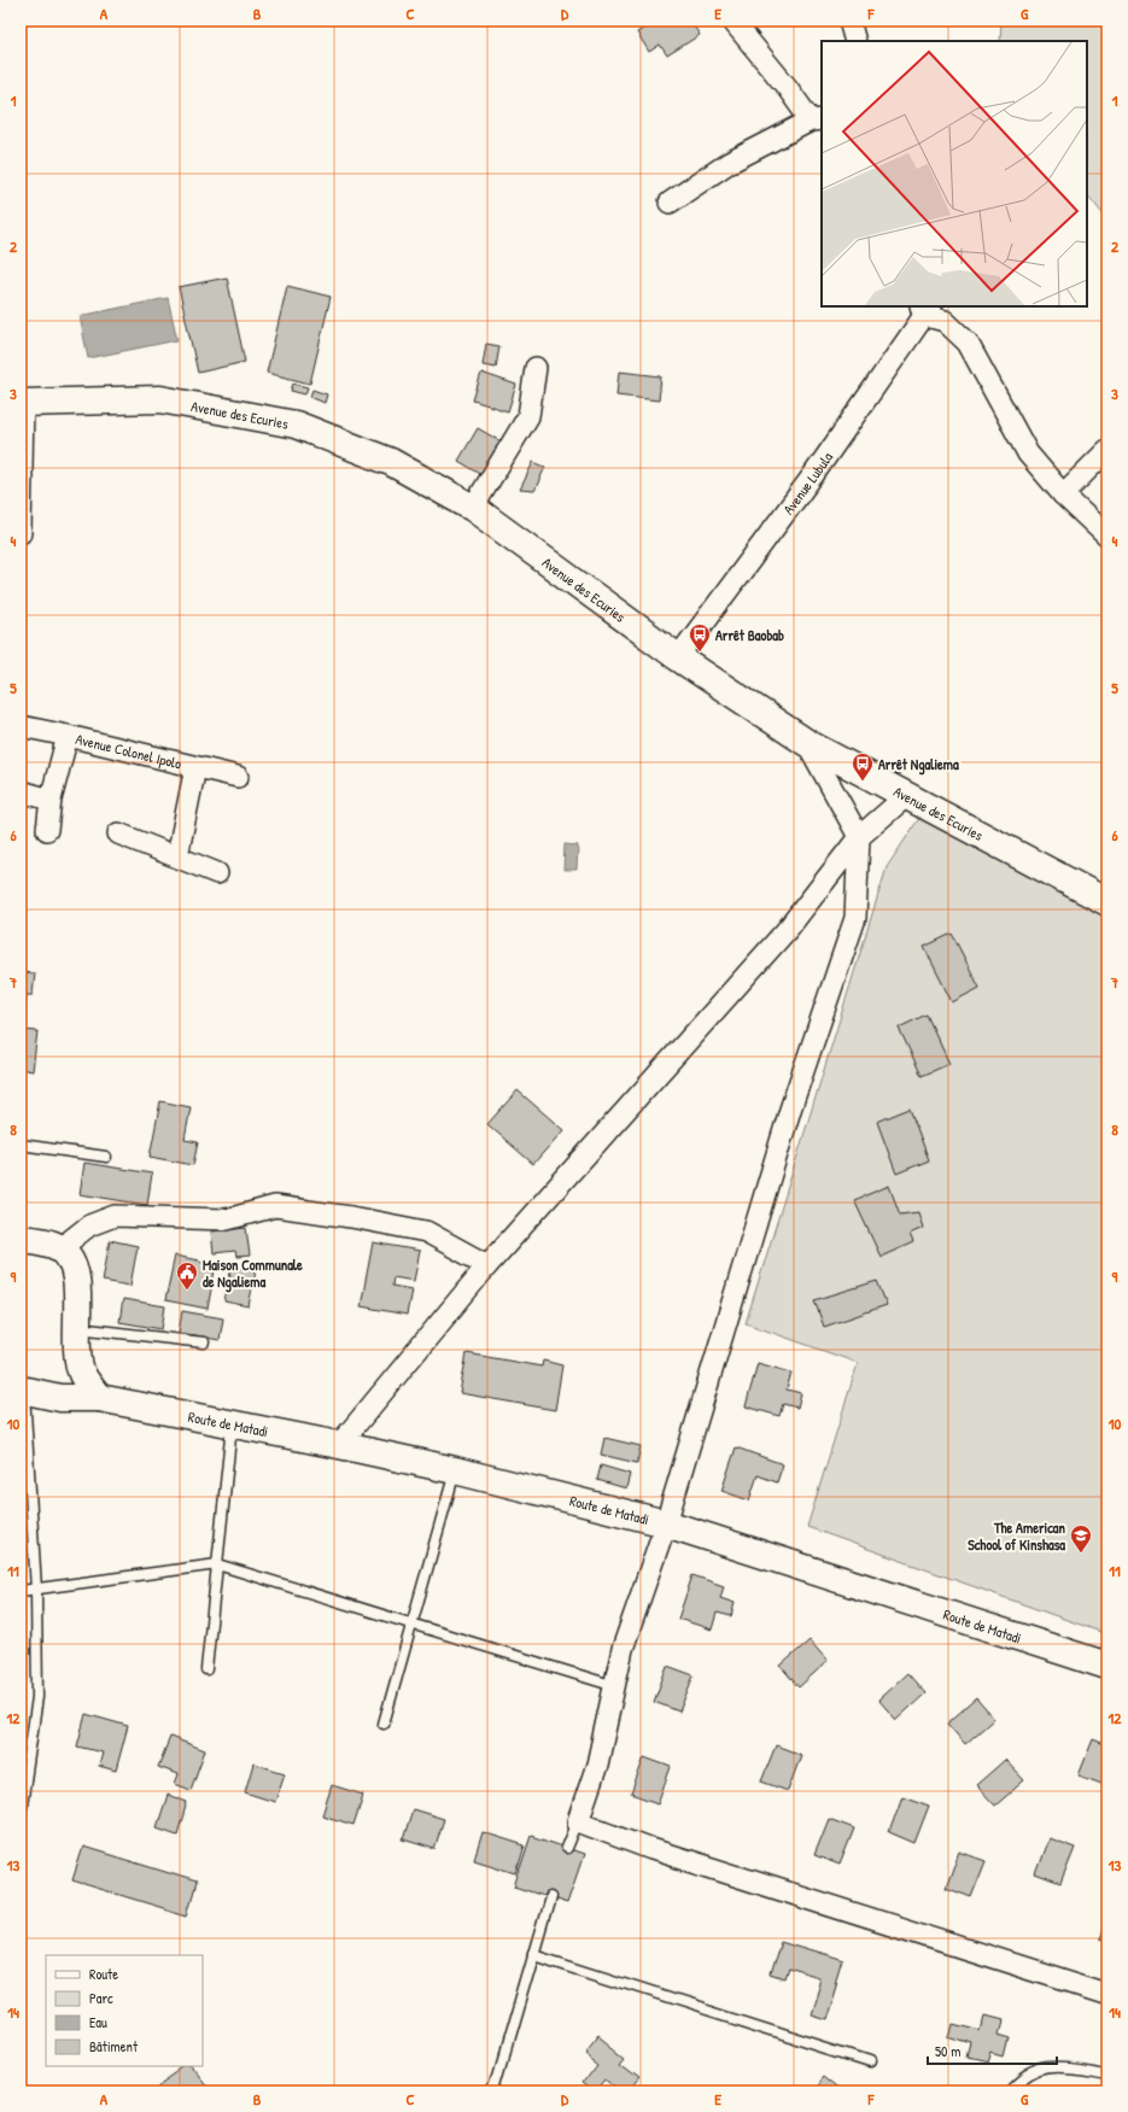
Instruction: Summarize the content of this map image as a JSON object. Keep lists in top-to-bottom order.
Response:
{
  "streets": {
    "main road": ["Avenue des Ecuries", "Route de Matadi"],
    "street": ["Avenue Lubula", "Avenue Colonel Ipolo"]
  },
  "crossings": [
    ["Avenue des Ecuries", "Avenue Lubula"]
  ],
  "places": {
    "bus stop": ["Arrêt Baobab", "Arrêt Ngaliema"],
    "public building": ["Maison Communale de Ngaliema"],
    "school or university": ["The American School of Kinshasa"]
  },
  "legend": [
    "Route",
    "Parc",
    "Eau",
    "Bâtiment"
  ],
  "scale_bar": "50 m",
  "grid": {
    "columns": [
      "A",
      "B",
      "C",
      "D",
      "E",
      "F",
      "G"
    ],
    "rows": [
      "1",
      "2",
      "3",
      "4",
      "5",
      "6",
      "7",
      "8",
      "9",
      "10",
      "11",
      "12",
      "13",
      "14"
    ]
  }
}
